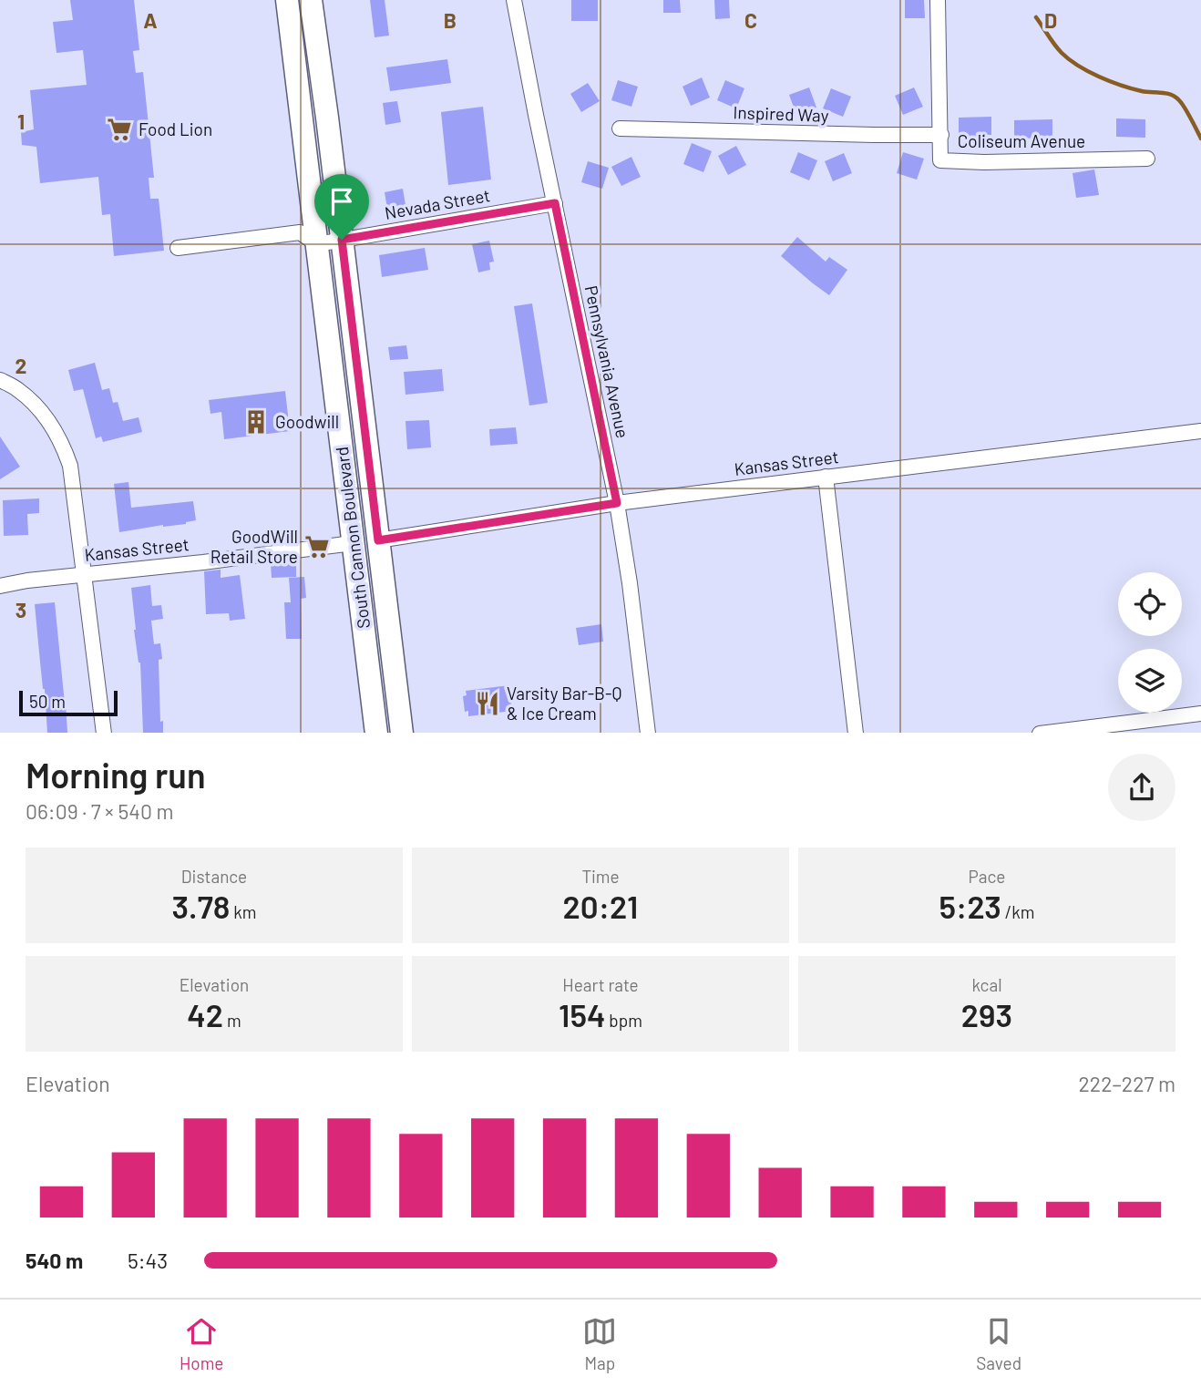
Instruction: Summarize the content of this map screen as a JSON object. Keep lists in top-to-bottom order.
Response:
{
  "streets": {
    "main road": ["South Cannon Boulevard"],
    "street": [
      "Inspired Way",
      "Coliseum Avenue",
      "Nevada Street",
      "Pennsylvania Avenue",
      "Kansas Street"
    ]
  },
  "crossings": [
    ["Inspired Way", "Coliseum Avenue"],
    ["Nevada Street", "Pennsylvania Avenue"],
    ["Nevada Street", "South Cannon Boulevard"],
    ["Pennsylvania Avenue", "Kansas Street"],
    ["Kansas Street", "South Cannon Boulevard"]
  ],
  "places": {
    "supermarket": ["Food Lion", "GoodWill Retail Store"],
    "building": ["Goodwill"],
    "restaurant": ["Varsity Bar-B-Q & Ice Cream"]
  },
  "scale_bar": "50 m",
  "page": {
    "scale": "50 m",
    "heading": ["Morning run", "06:09 · 7 × 540 m"],
    "stats": [
      ["Distance", "3.78 km"],
      ["Time", "20:21"],
      ["Pace", "5:23 /km"],
      ["Elevation", "42 m"],
      ["Heart rate", "154 bpm"],
      ["kcal", "293"]
    ],
    "chart": ["Elevation", "222–227 m"],
    "list": [
      {
        "name": "540 m",
        "note": "5:43"
      }
    ],
    "tabs": ["Home", "Map", "Saved"]
  },
  "grid": {
    "columns": [
      "A",
      "B",
      "C",
      "D"
    ],
    "rows": ["1", "2", "3"]
  }
}
